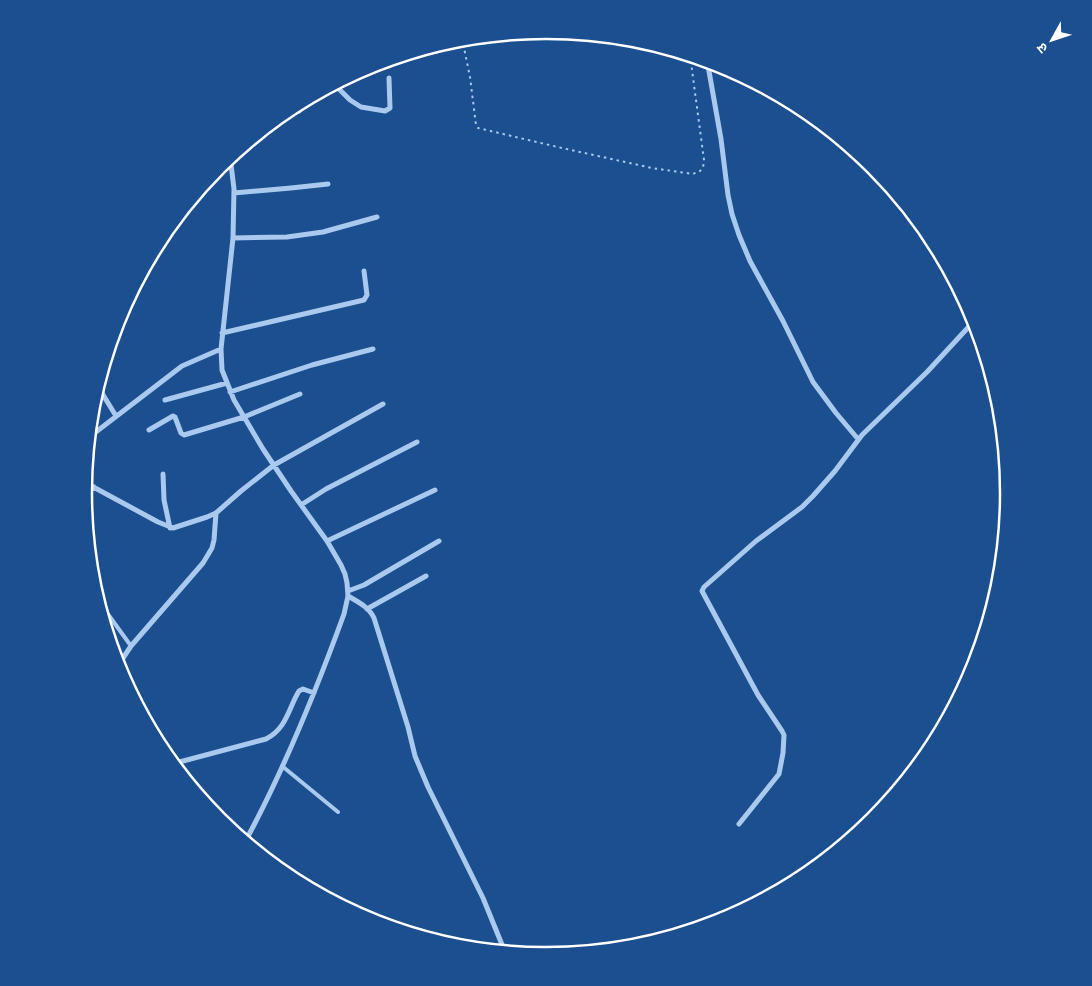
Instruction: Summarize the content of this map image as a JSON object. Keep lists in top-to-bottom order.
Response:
{
  "north": "bottom left"
}
